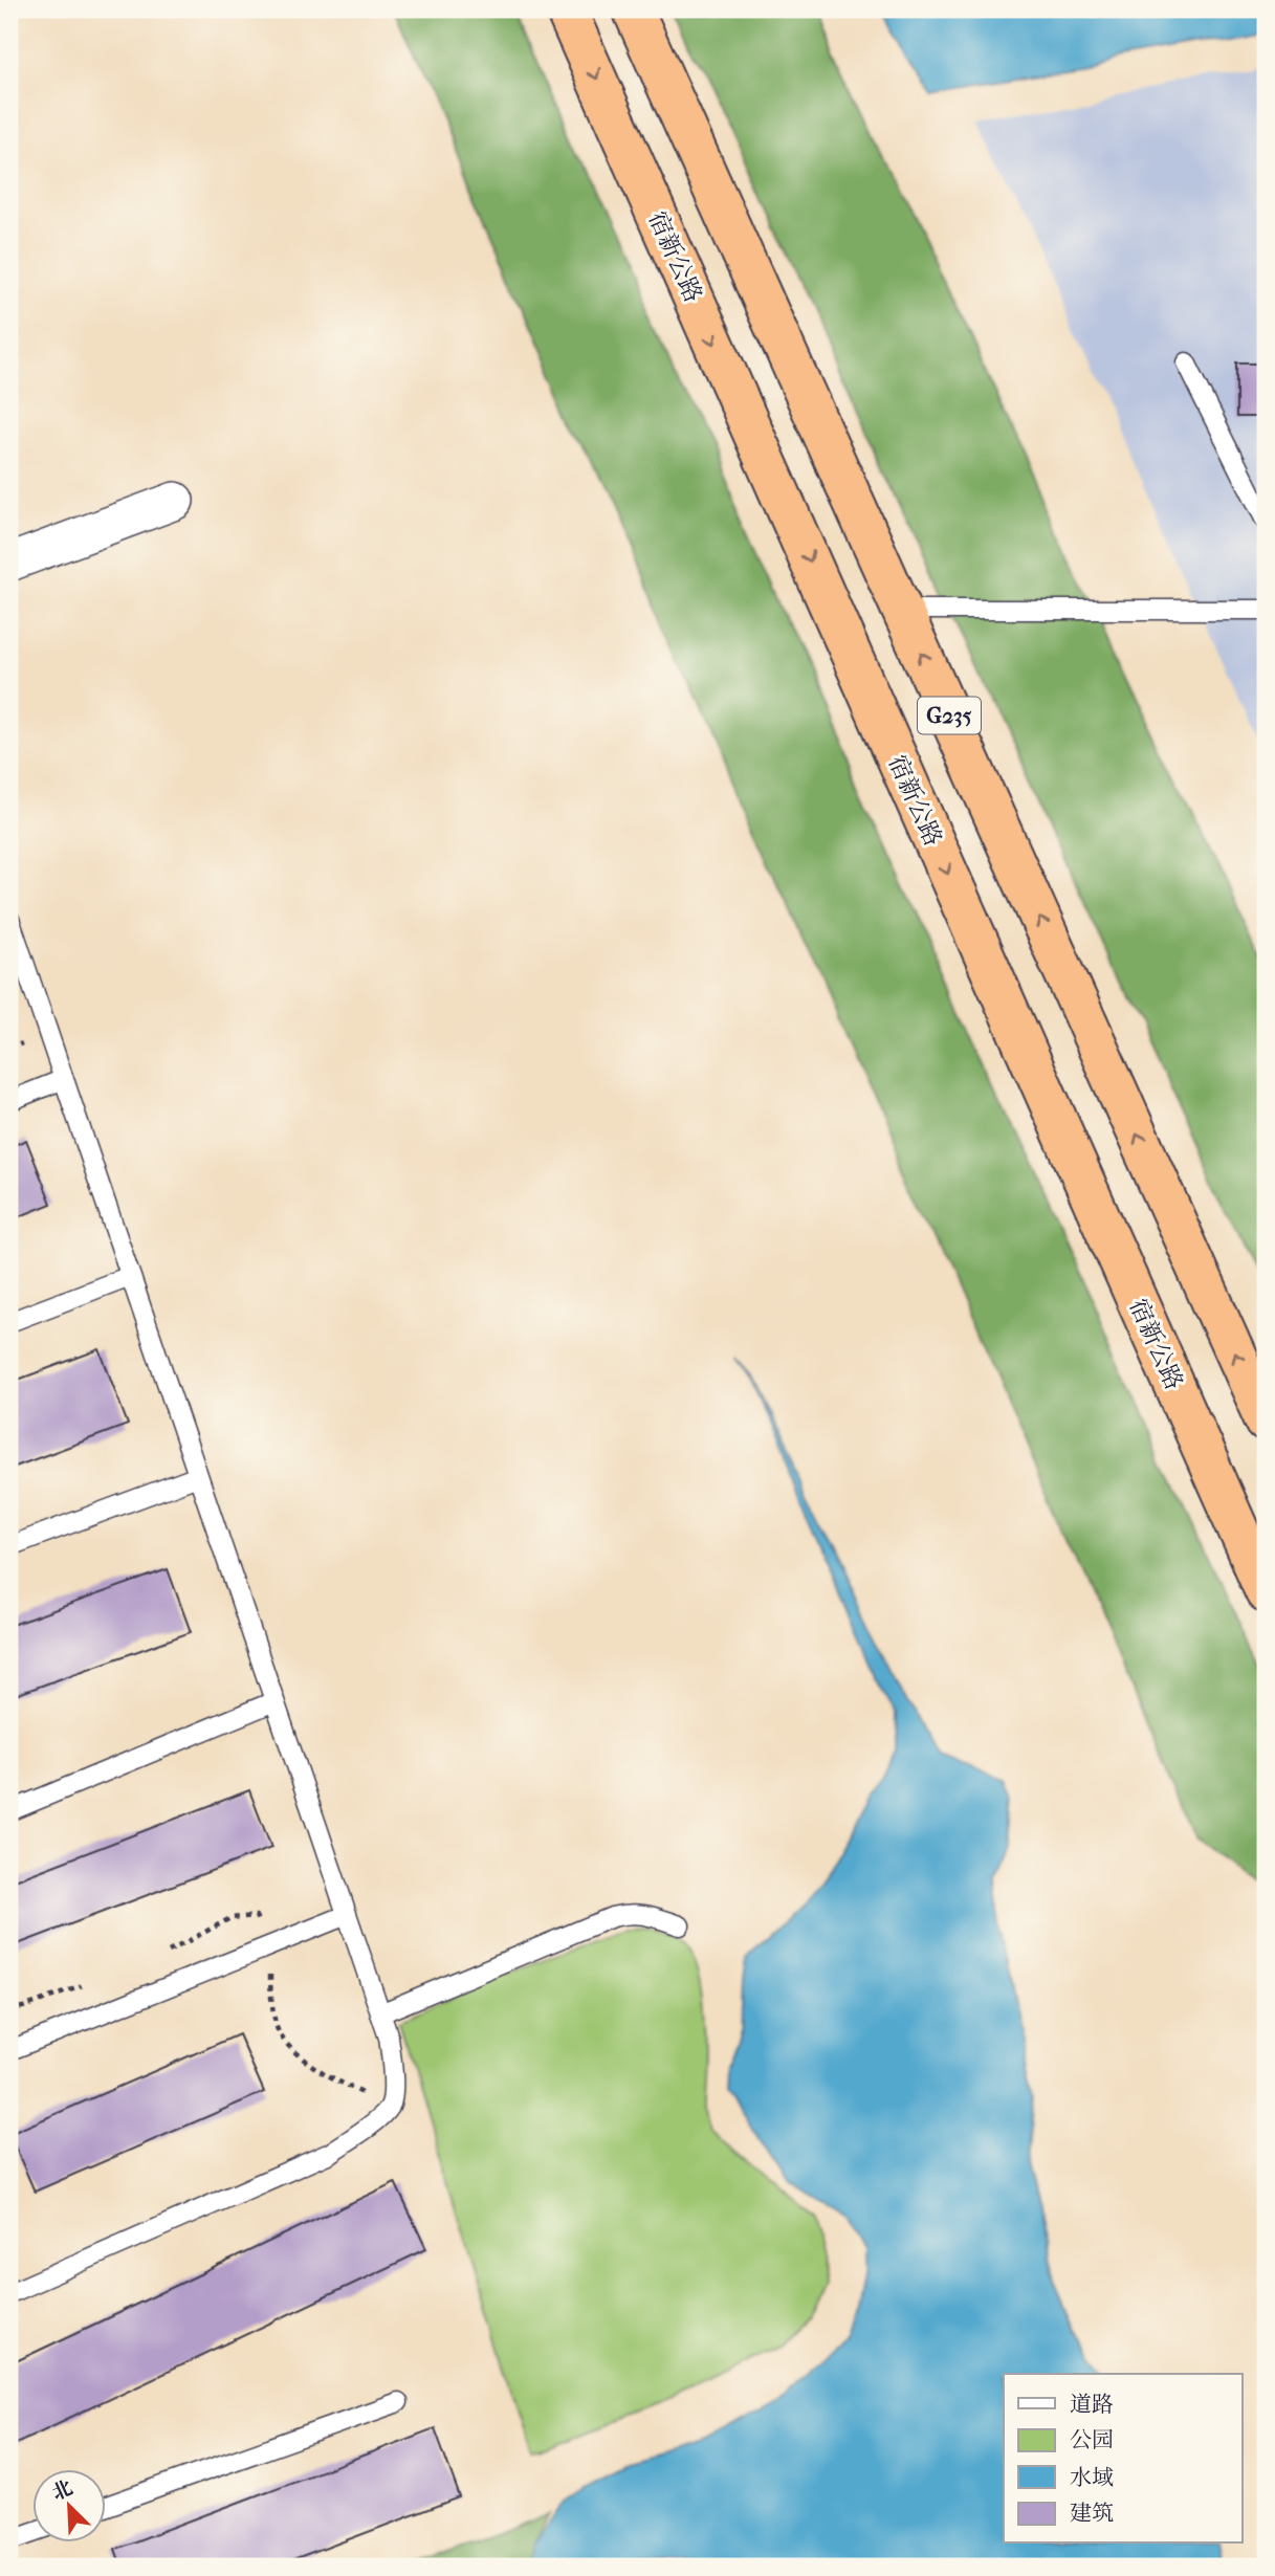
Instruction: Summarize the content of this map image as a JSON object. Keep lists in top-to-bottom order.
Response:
{
  "streets": {
    "highway": ["宿新公路", "G235"]
  },
  "legend": [
    "道路",
    "公园",
    "水域",
    "建筑"
  ],
  "north": "top left"
}
